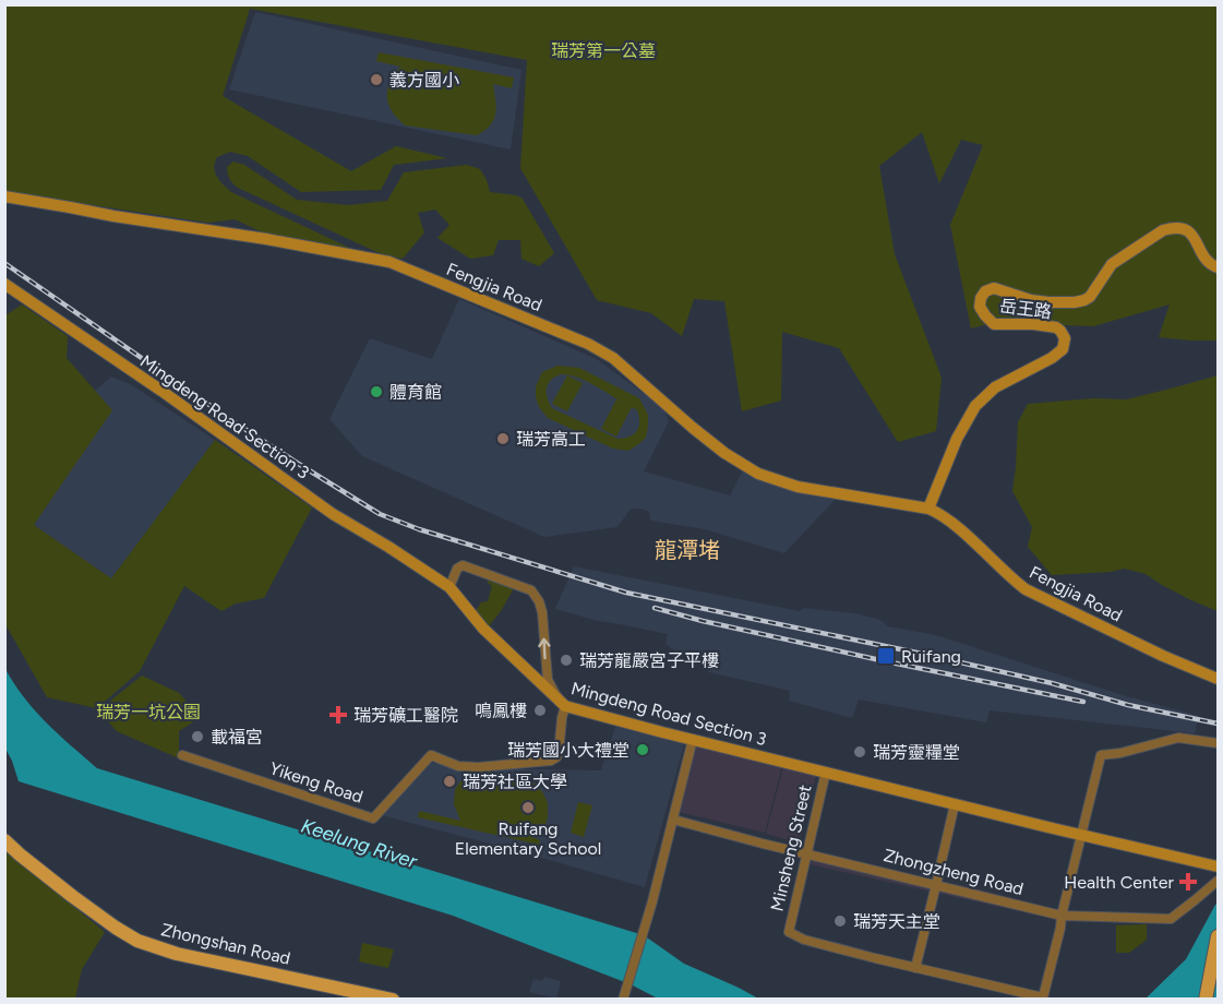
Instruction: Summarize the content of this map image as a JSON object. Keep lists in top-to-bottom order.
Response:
{
  "streets": {
    "main road": ["Zhongshan Road"],
    "street": [
      "Fengjia Road",
      "岳王路",
      "Mingdeng Road Section 3",
      "Yikeng Road",
      "Minsheng Street",
      "Zhongzheng Road"
    ]
  },
  "crossings": [
    ["Fengjia Road", "岳王路"],
    ["Mingdeng Road Section 3", "Yikeng Road"],
    ["Mingdeng Road Section 3", "Minsheng Street"],
    ["Minsheng Street", "Zhongzheng Road"]
  ],
  "districts": ["龍潭堵"],
  "water": ["Keelung River"],
  "parks": ["瑞芳第一公墓", "瑞芳一坑公園"],
  "places": {
    "other": [
      "義方國小",
      "體育館",
      "瑞芳高工",
      "瑞芳龍嚴宮子平樓",
      "鳴鳳樓",
      "載福宮",
      "瑞芳國小大禮堂",
      "瑞芳靈糧堂",
      "瑞芳社區大學",
      "Ruifang Elementary School",
      "瑞芳天主堂"
    ],
    "transit": ["Ruifang"],
    "health": ["瑞芳礦工醫院", "Health Center"]
  }
}
